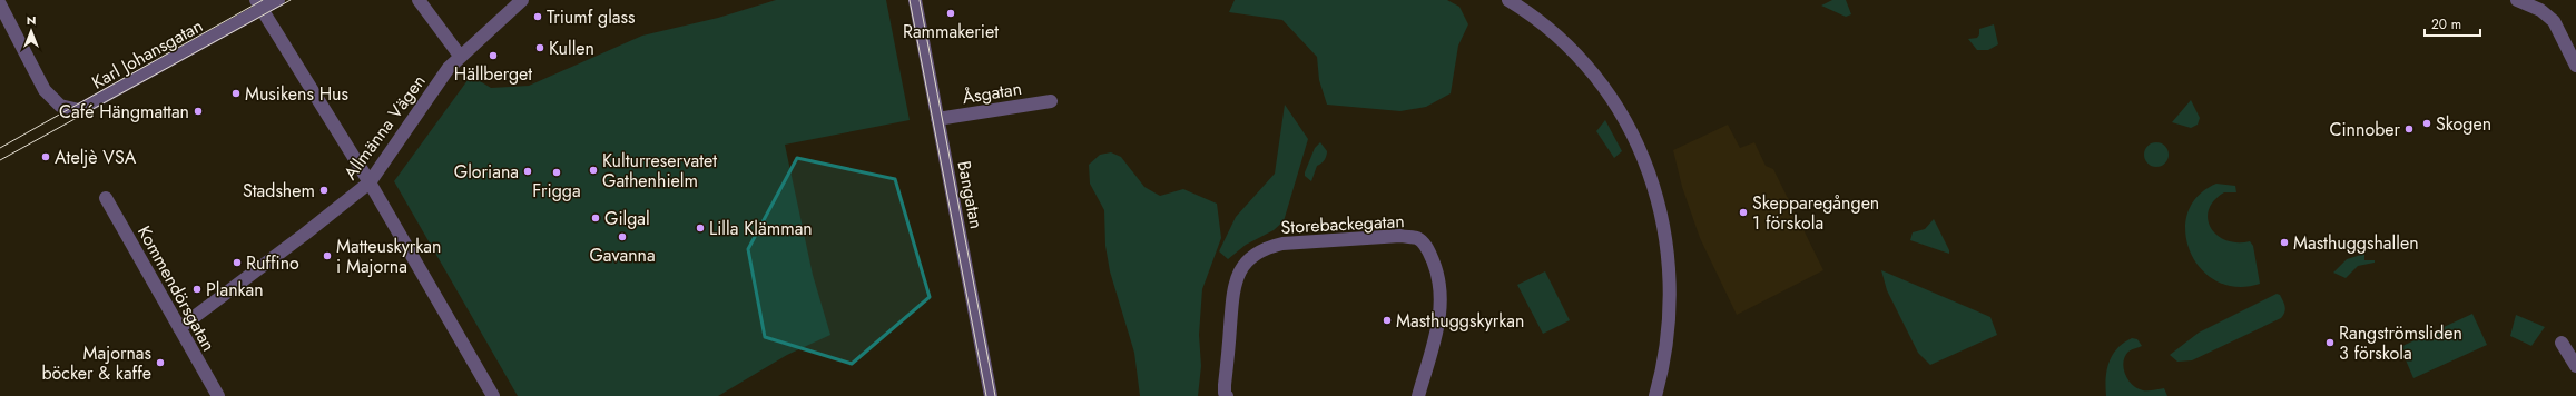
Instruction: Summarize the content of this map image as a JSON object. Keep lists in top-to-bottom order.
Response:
{
  "streets": {
    "street": [
      "Karl Johansgatan",
      "Åsgatan",
      "Allmänna Vägen",
      "Bangatan",
      "Storebackegatan",
      "Kommendörsgatan"
    ]
  },
  "crossings": [
    ["Åsgatan", "Bangatan"],
    ["Allmänna Vägen", "Kommendörsgatan"]
  ],
  "places": [
    "Rammakeriet",
    "Triumf glass",
    "Kullen",
    "Hällberget",
    "Musikens Hus",
    "Café Hängmattan",
    "Skogen",
    "Cinnober",
    "Ateljè VSA",
    "Kulturreservatet Gathenhielm",
    "Gloriana",
    "Frigga",
    "Stadshem",
    "Skepparegången 1 förskola",
    "Gilgal",
    "Lilla Klämman",
    "Gavanna",
    "Masthuggshallen",
    "Matteuskyrkan i Majorna",
    "Ruffino",
    "Plankan",
    "Masthuggskyrkan",
    "Rangströmsliden 3 förskola",
    "Majornas böcker & kaffe"
  ],
  "scale_bar": "20 m",
  "north": "top"
}
